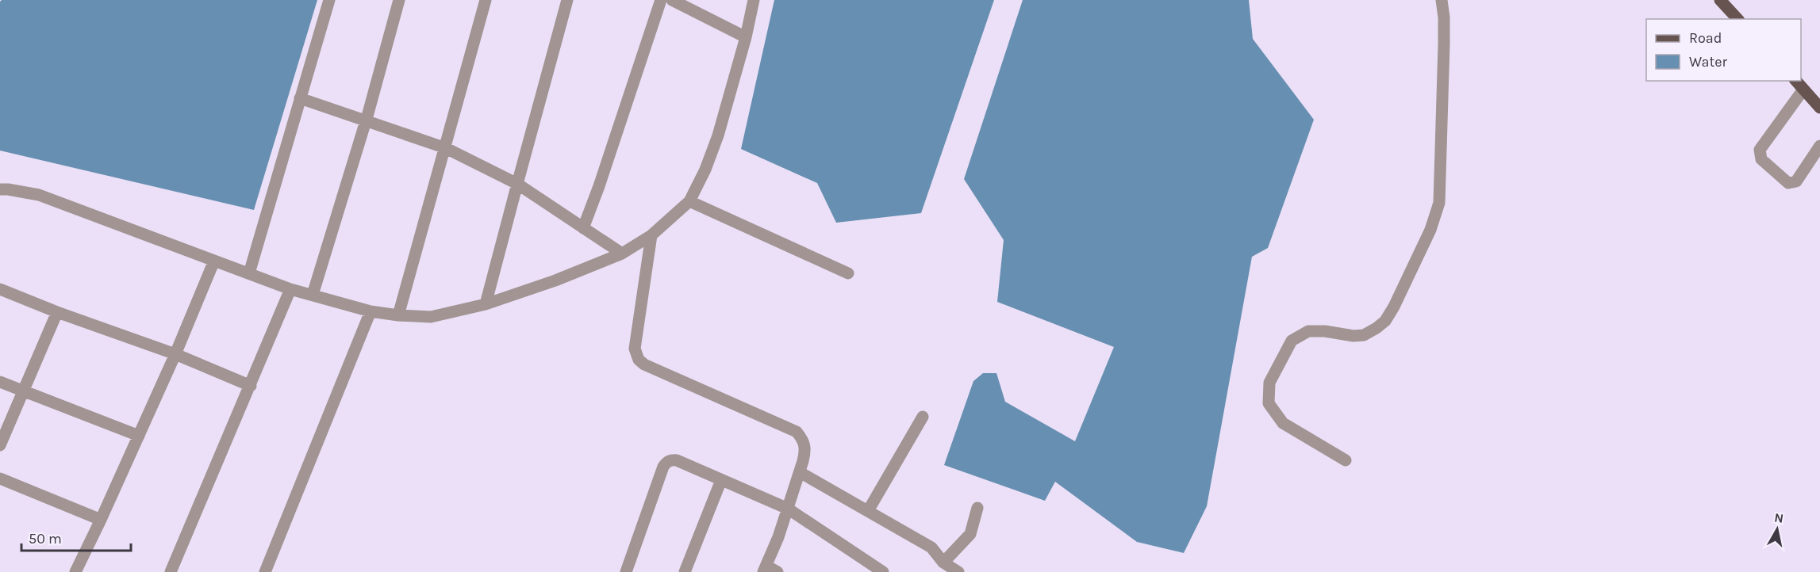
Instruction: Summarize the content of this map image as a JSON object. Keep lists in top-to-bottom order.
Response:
{
  "legend": ["Road", "Water"],
  "scale_bar": "50 m",
  "north": "top"
}
